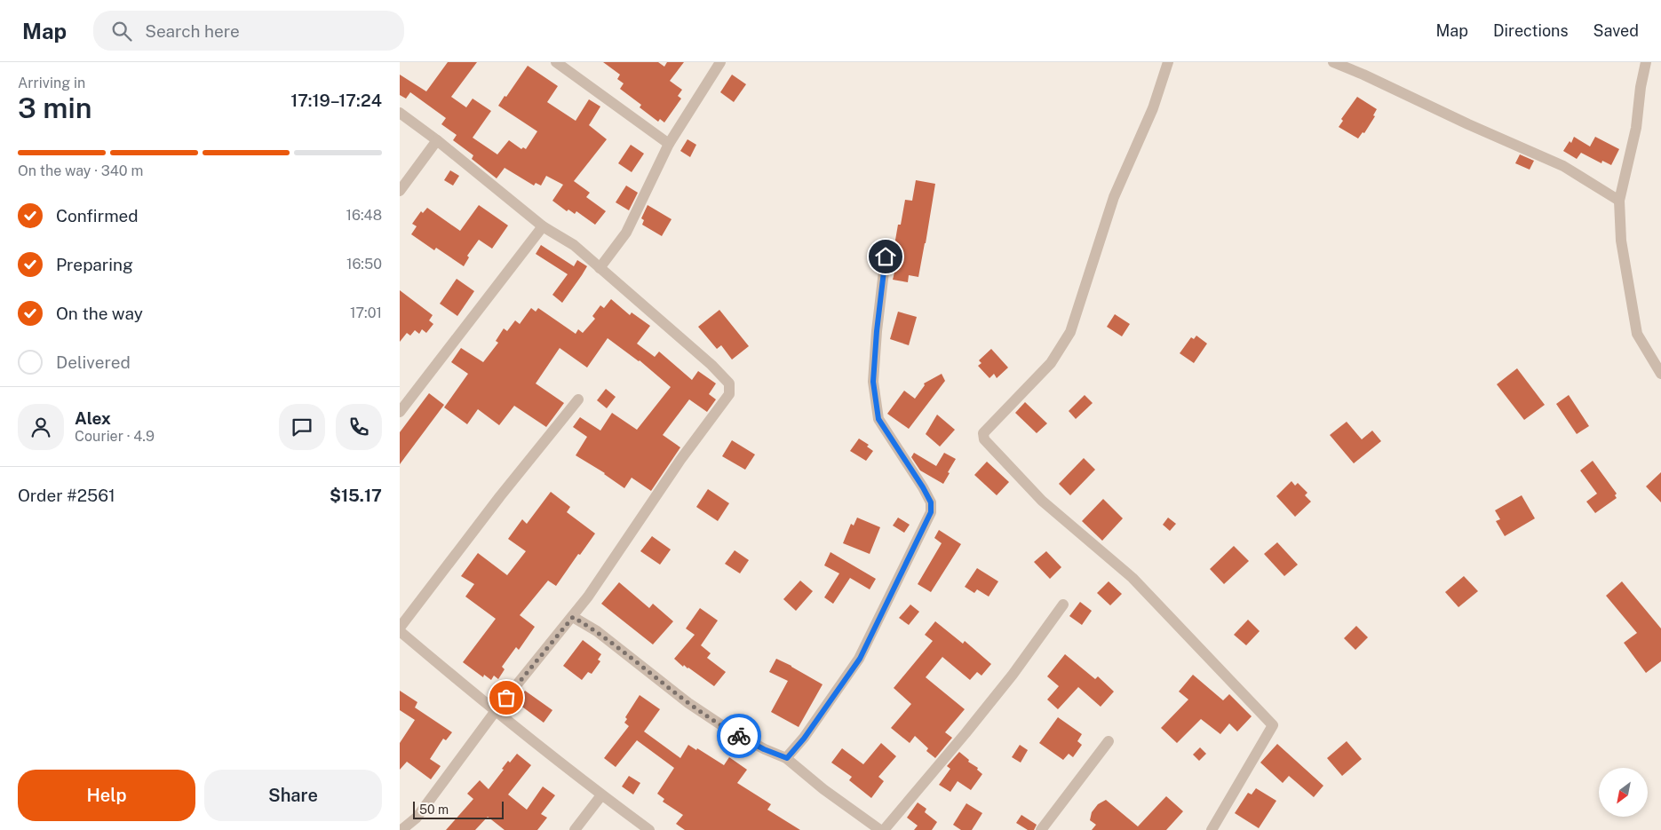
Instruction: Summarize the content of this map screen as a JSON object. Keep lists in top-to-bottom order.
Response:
{
  "scale_bar": "50 m",
  "north": "bottom left",
  "page": {
    "header": "Map",
    "search": "Search here",
    "nav": ["Map", "Directions", "Saved"],
    "heading": ["3 min", "Arriving in", "17:19–17:24"],
    "panel": [
      "Alex",
      "Courier · 4.9",
      "Order #2561",
      "$15.17"
    ],
    "bar": "On the way · 340 m",
    "list": [
      ["Confirmed", "16:48"],
      ["Preparing", "16:50"],
      ["On the way", "17:01"],
      "Delivered"
    ],
    "buttons": ["Help", "Share"],
    "scale": "50 m"
  }
}
